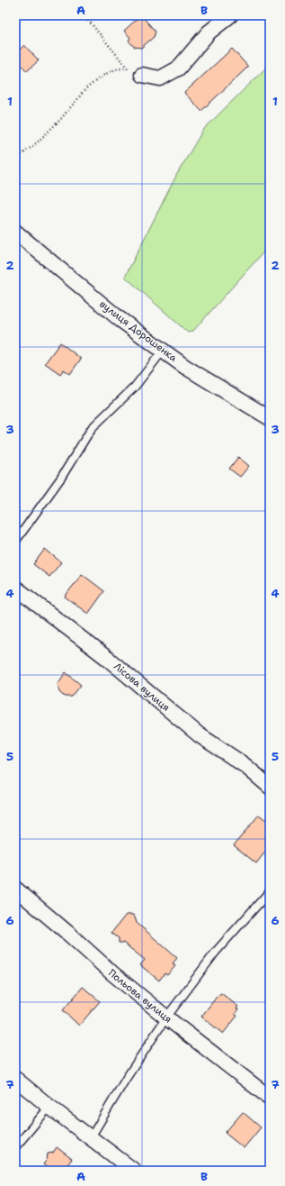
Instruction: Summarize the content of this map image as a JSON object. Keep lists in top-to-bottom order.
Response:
{
  "streets": {
    "street": ["вулиця Дорошенка", "Лісова вулиця", "Польова вулиця"]
  },
  "grid": {
    "columns": ["A", "B"],
    "rows": [
      "1",
      "2",
      "3",
      "4",
      "5",
      "6",
      "7"
    ]
  }
}
